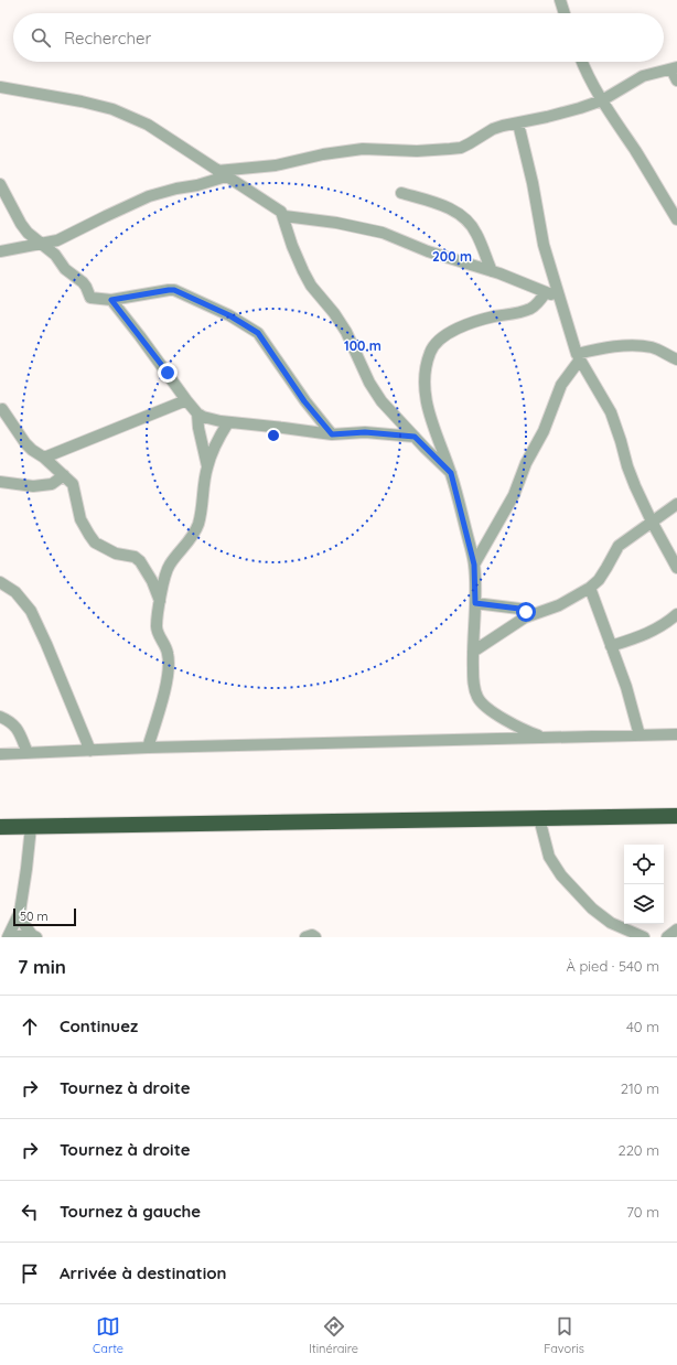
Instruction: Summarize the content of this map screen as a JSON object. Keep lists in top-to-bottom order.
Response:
{
  "scale_bar": "50 m",
  "page": {
    "search": "Rechercher",
    "scale": "50 m",
    "heading": ["7 min", "À pied · 540 m"],
    "list": [
      ["Continuez", "40 m"],
      ["Tournez à droite", "210 m"],
      ["Tournez à droite", "220 m"],
      ["Tournez à gauche", "70 m"],
      "Arrivée à destination"
    ],
    "nav": ["Carte", "Itinéraire", "Favoris"]
  },
  "rings": ["200 m", "100 m"]
}
